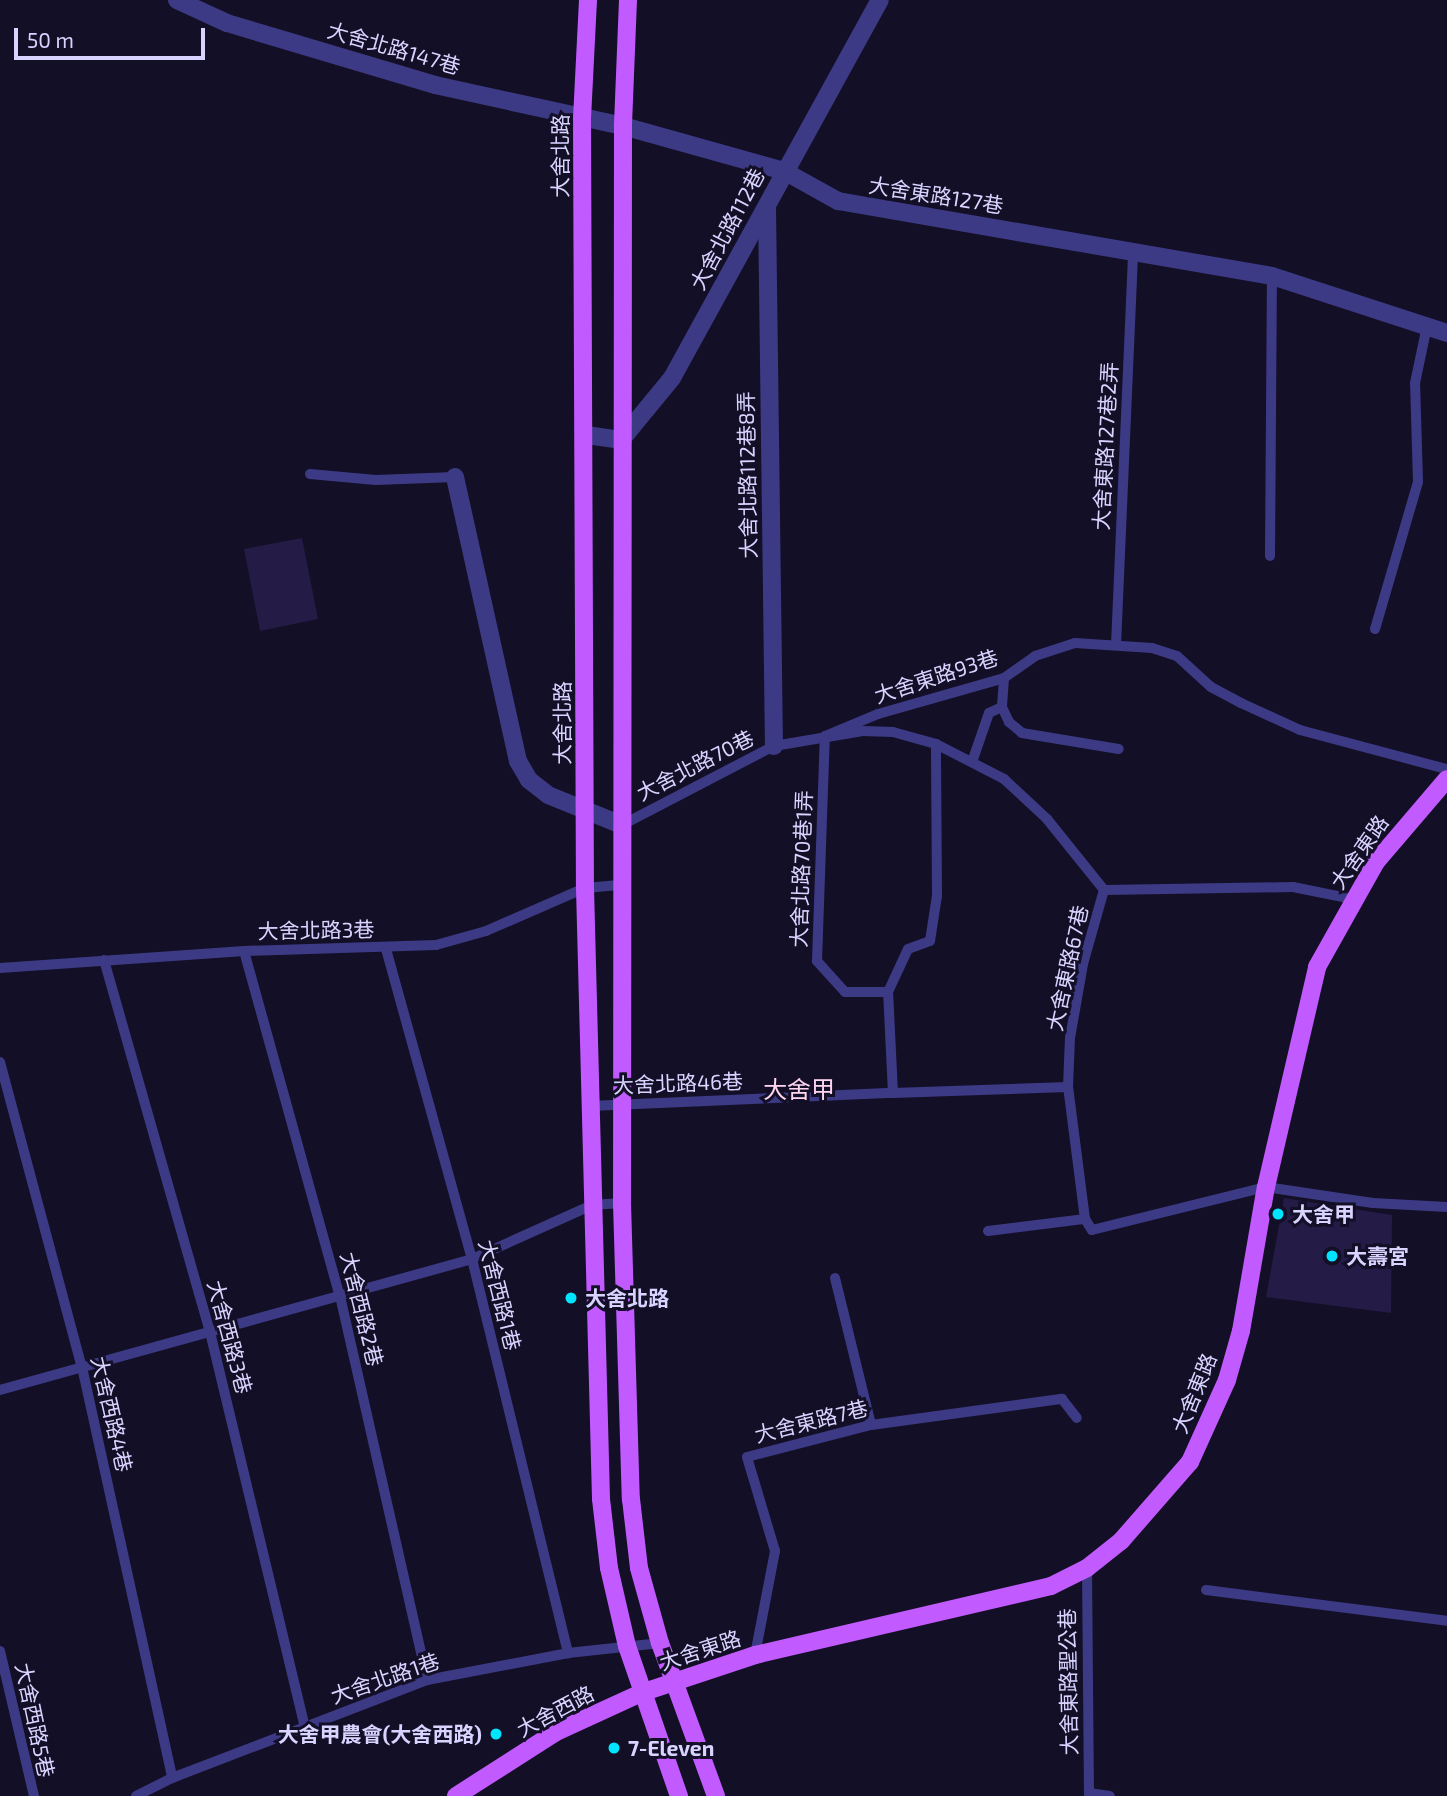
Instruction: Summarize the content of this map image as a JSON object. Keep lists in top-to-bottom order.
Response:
{
  "streets": {
    "main road": ["大舍北路", "大舍東路", "大舍西路"],
    "street": [
      "大舍北路147巷",
      "大舍東路127巷",
      "大舍北路112巷",
      "大舍北路112巷8弄"
    ],
    "lane": [
      "大舍東路127巷2弄",
      "大舍東路93巷",
      "大舍北路70巷",
      "大舍北路70巷1弄",
      "大舍北路3巷",
      "大舍東路67巷",
      "大舍北路46巷",
      "大舍西路1巷",
      "大舍西路2巷",
      "大舍西路3巷",
      "大舍西路4巷",
      "大舍東路7巷",
      "大舍北路1巷",
      "大舍東路聖公巷",
      "大舍西路5巷"
    ]
  },
  "crossings": [
    ["大舍北路147巷", "大舍北路"],
    ["大舍北路147巷", "大舍東路127巷"],
    ["大舍北路", "大舍東路"],
    ["大舍北路", "大舍北路3巷"],
    ["大舍北路", "大舍北路46巷"],
    ["大舍北路", "大舍北路1巷"],
    ["大舍北路", "大舍西路"],
    ["大舍東路127巷", "大舍北路112巷"],
    ["大舍東路127巷", "大舍東路127巷2弄"],
    ["大舍北路112巷", "大舍北路112巷8弄"],
    ["大舍東路127巷2弄", "大舍東路93巷"],
    ["大舍北路112巷8弄", "大舍北路70巷"],
    ["大舍東路93巷", "大舍北路70巷"],
    ["大舍東路93巷", "大舍北路70巷1弄"],
    ["大舍北路70巷", "大舍北路70巷1弄"],
    ["大舍北路70巷", "大舍東路67巷"],
    ["大舍東路", "大舍東路67巷"],
    ["大舍東路", "大舍東路7巷"],
    ["大舍東路", "大舍東路聖公巷"],
    ["大舍東路", "大舍西路"],
    ["大舍北路3巷", "大舍西路1巷"],
    ["大舍北路3巷", "大舍西路2巷"],
    ["大舍北路3巷", "大舍西路3巷"],
    ["大舍東路67巷", "大舍北路46巷"],
    ["大舍西路1巷", "大舍北路1巷"],
    ["大舍西路2巷", "大舍北路1巷"],
    ["大舍西路3巷", "大舍北路1巷"],
    ["大舍西路4巷", "大舍北路1巷"]
  ],
  "districts": ["大舍甲"],
  "places": [
    "大舍甲",
    "大壽宮",
    "大舍北路",
    "大舍甲農會(大舍西路)",
    "7-Eleven"
  ],
  "scale_bar": "50 m"
}
